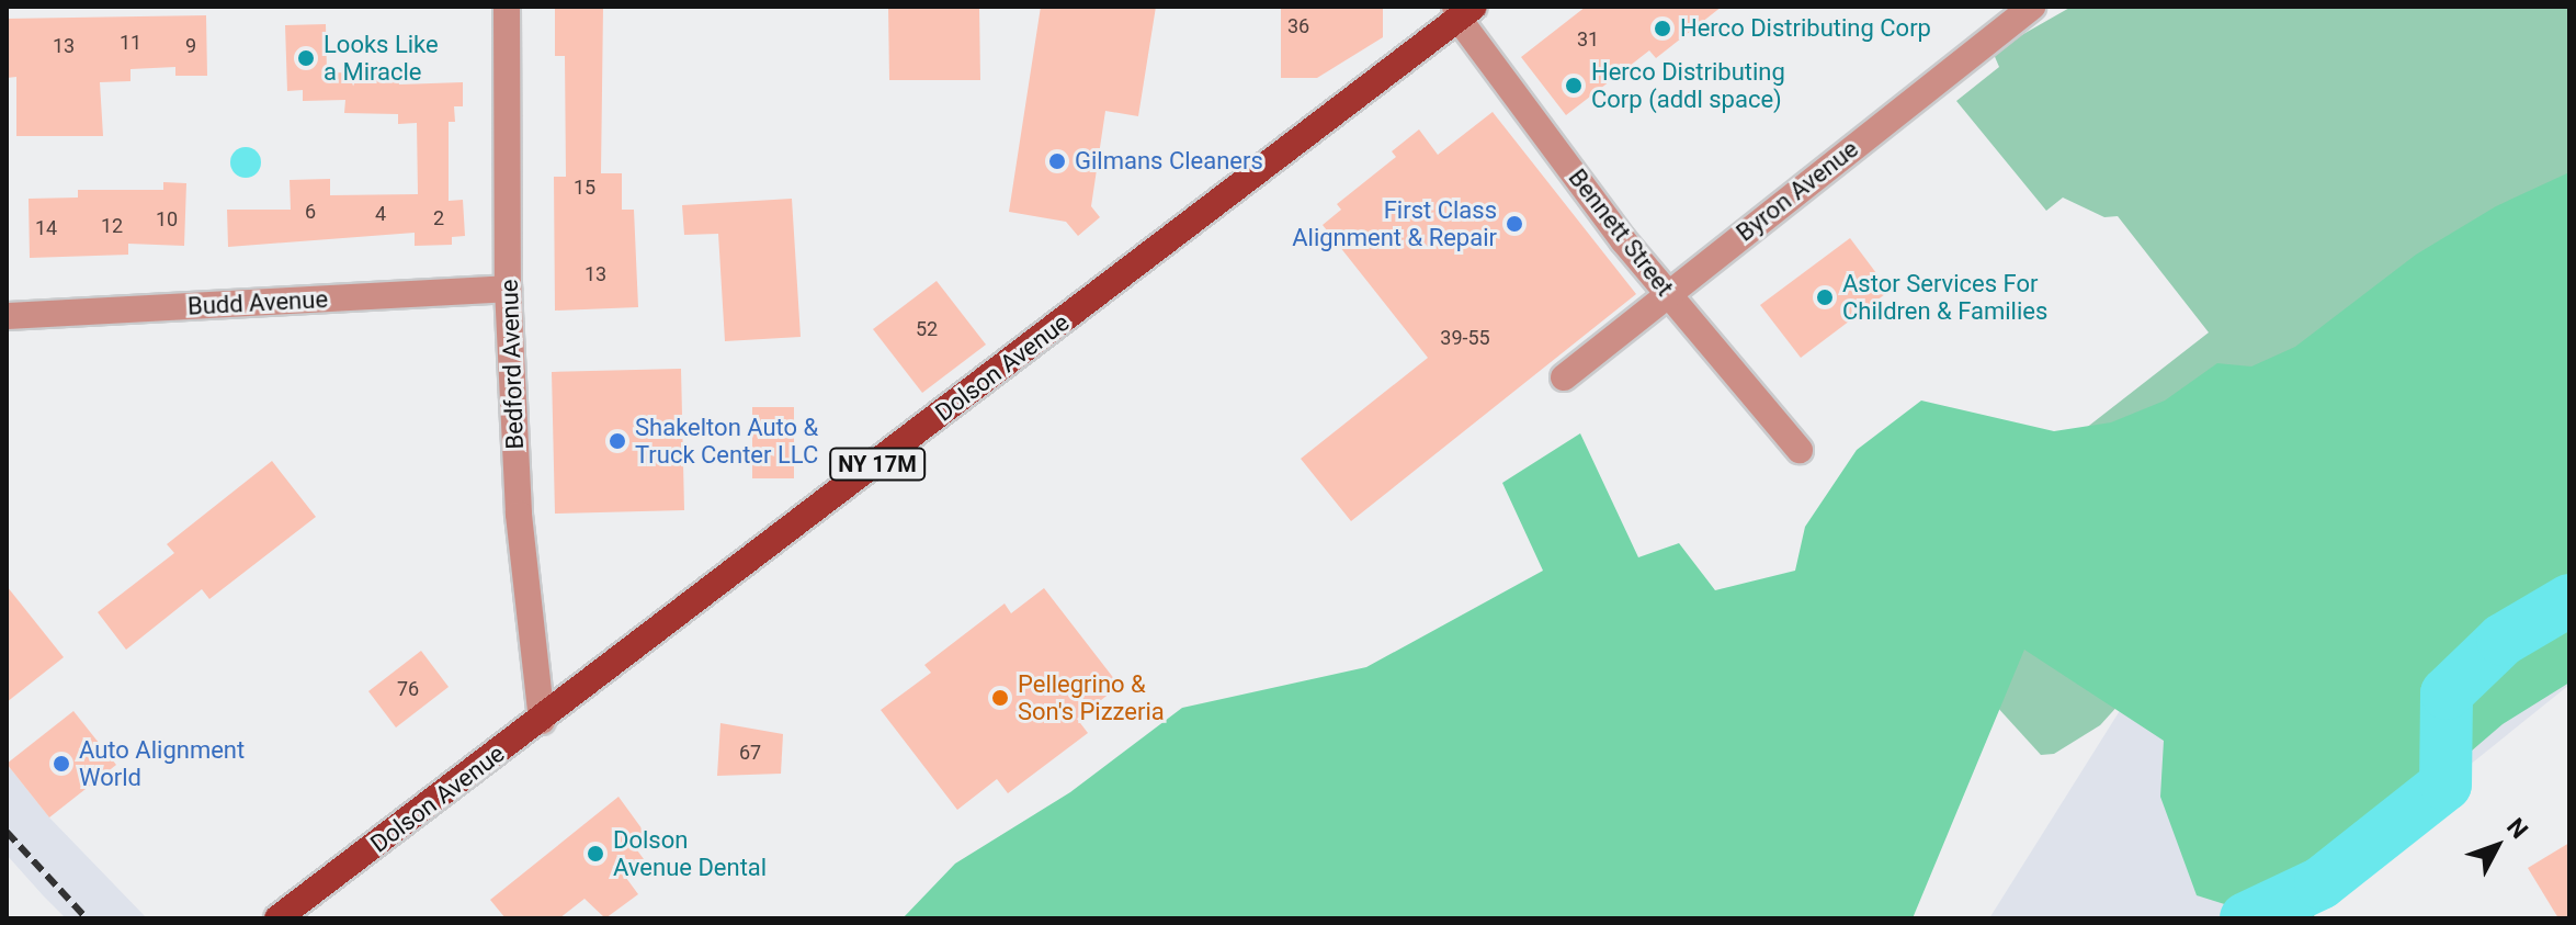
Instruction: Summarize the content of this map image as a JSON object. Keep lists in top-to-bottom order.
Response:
{
  "streets": {
    "main road": ["Dolson Avenue", "NY 17M"],
    "street": [
      "Byron Avenue",
      "Bennett Street",
      "Budd Avenue",
      "Bedford Avenue"
    ]
  },
  "crossings": [
    ["Byron Avenue", "Bennett Street"],
    ["Bennett Street", "Dolson Avenue"],
    ["Budd Avenue", "Bedford Avenue"],
    ["Bedford Avenue", "Dolson Avenue"]
  ],
  "places": [
    "Herco Distributing Corp",
    "Looks Like a Miracle",
    "Herco Distributing Corp (addl space)",
    "Gilmans Cleaners",
    "First Class Alignment & Repair",
    "Astor Services For Children & Families",
    "Shakelton Auto & Truck Center LLC",
    "Pellegrino & Son's Pizzeria",
    "Auto Alignment World",
    "Dolson Avenue Dental"
  ],
  "house_numbers": [
    "36",
    "31",
    "11",
    "13",
    "9",
    "15",
    "6",
    "4",
    "2",
    "10",
    "12",
    "14",
    "13",
    "52",
    "39-55",
    "76",
    "67"
  ],
  "north": "top right"
}
